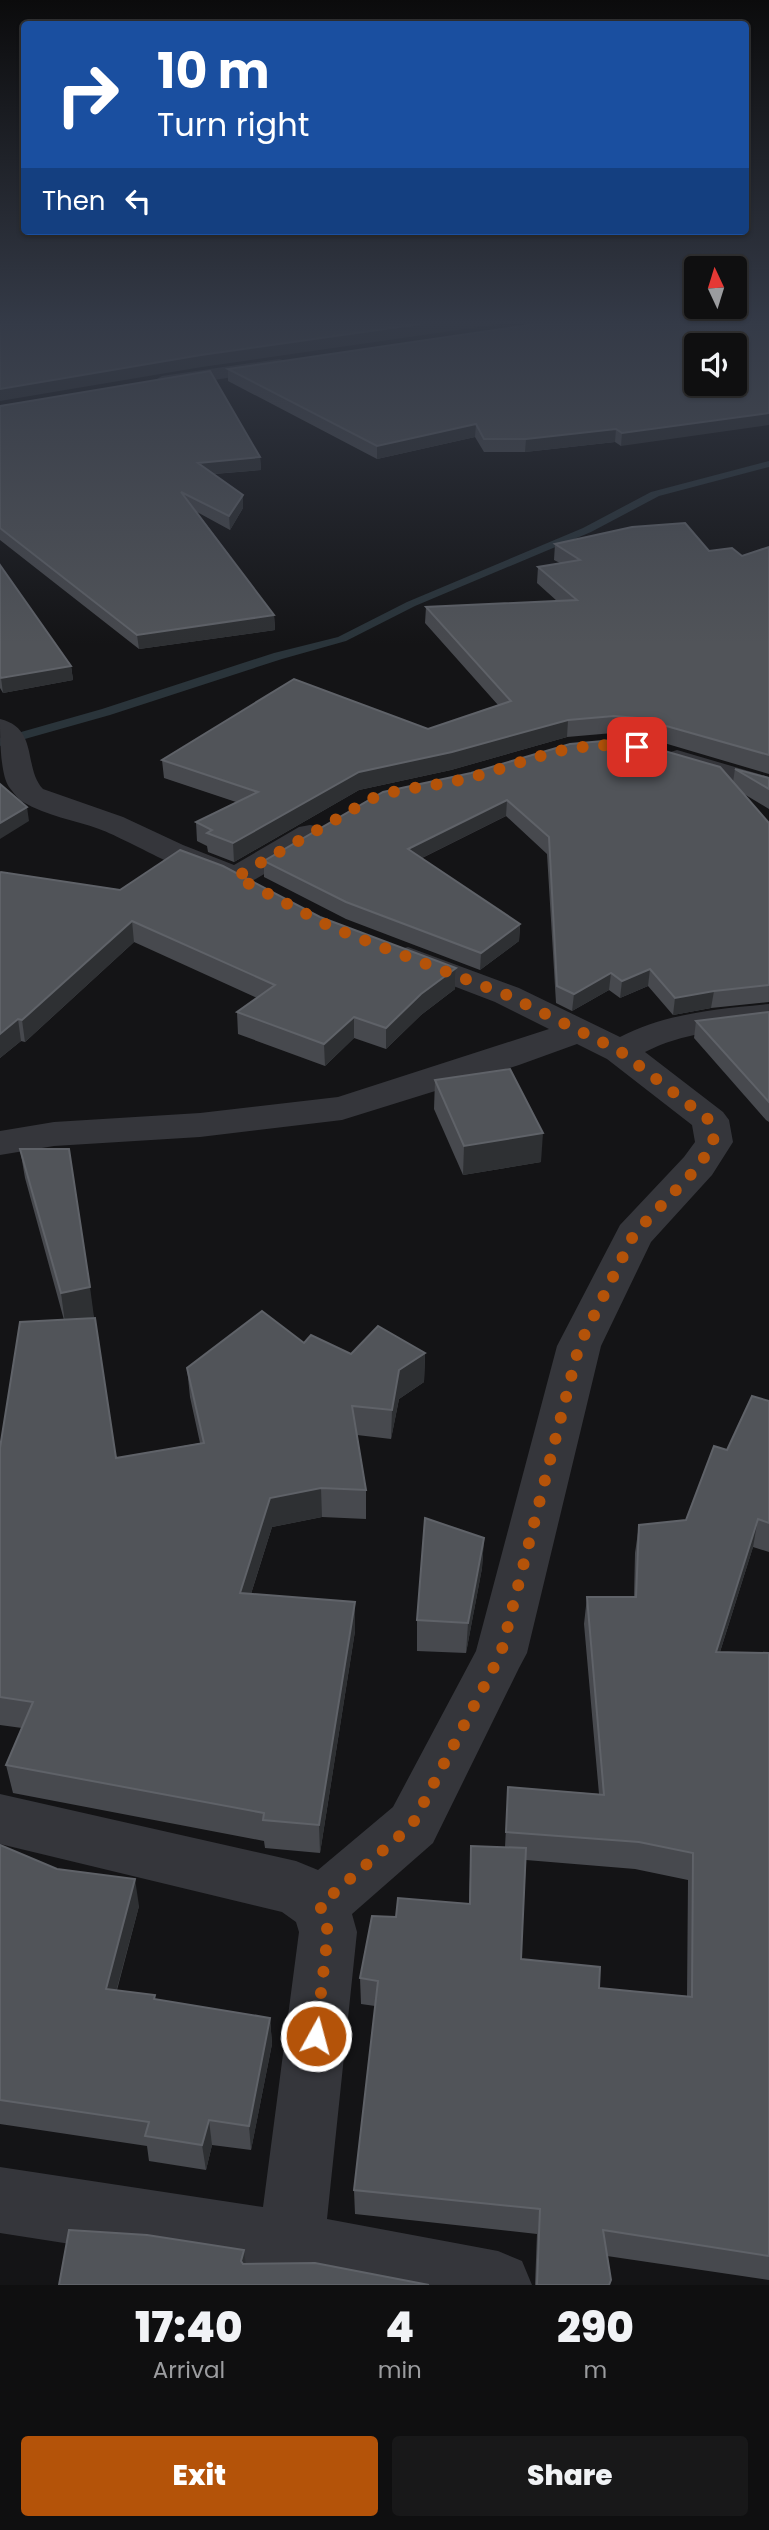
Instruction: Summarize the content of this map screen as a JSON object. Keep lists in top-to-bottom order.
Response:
{
  "north": "top",
  "page": {
    "turn": ["10 m", "Turn right"],
    "then": "Then",
    "eta": [
      "17:40",
      "Arrival",
      "4",
      "min",
      "290",
      "m"
    ],
    "buttons": ["Exit", "Share"]
  }
}
